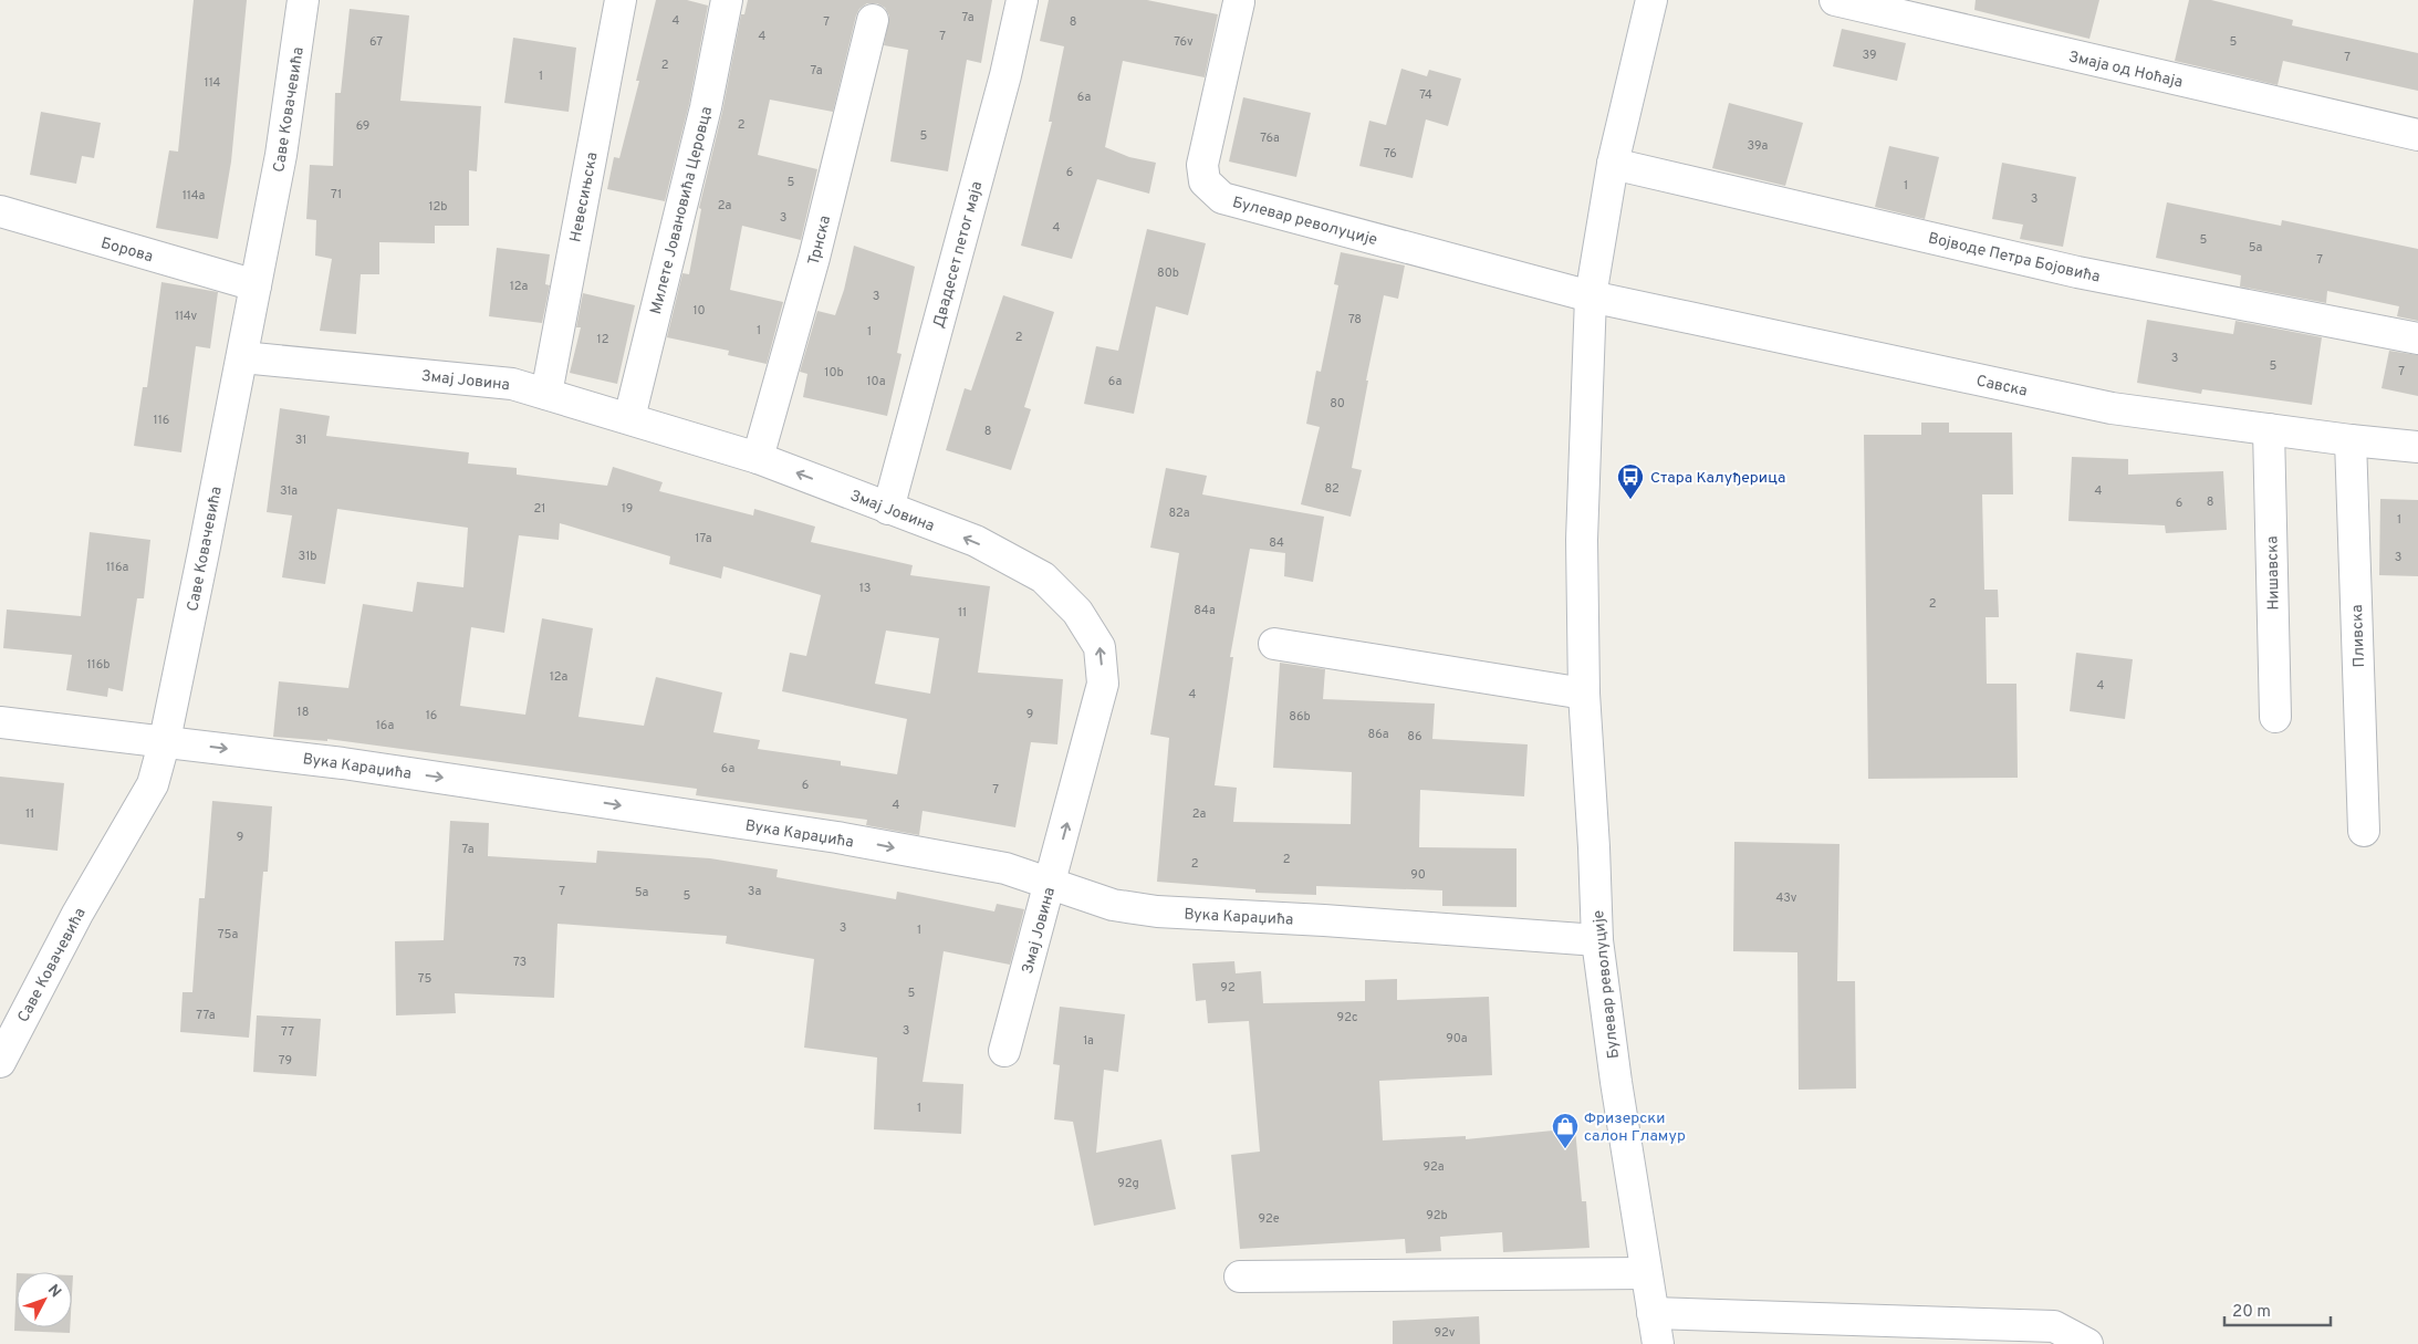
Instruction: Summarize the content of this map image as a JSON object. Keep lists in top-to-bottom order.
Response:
{
  "streets": {
    "street": [
      "Змаја од Ноћаја",
      "Саве Ковачевића",
      "Невесињска",
      "Милете Јовановића Церовца",
      "Булевар револуције",
      "Трнска",
      "Борова",
      "Двадесет петог маја",
      "Војводе Петра Бојовића",
      "Змај Јовина",
      "Савска",
      "Нишавска",
      "Пливска",
      "Вука Караџића"
    ]
  },
  "crossings": [
    ["Саве Ковачевића", "Борова"],
    ["Саве Ковачевића", "Змај Јовина"],
    ["Саве Ковачевића", "Вука Караџића"],
    ["Невесињска", "Змај Јовина"],
    ["Милете Јовановића Церовца", "Змај Јовина"],
    ["Булевар револуције", "Војводе Петра Бојовића"],
    ["Булевар револуције", "Савска"],
    ["Булевар револуције", "Вука Караџића"],
    ["Трнска", "Змај Јовина"],
    ["Двадесет петог маја", "Змај Јовина"],
    ["Змај Јовина", "Вука Караџића"],
    ["Савска", "Нишавска"],
    ["Савска", "Пливска"]
  ],
  "one_way": ["Змај Јовина", "Вука Караџића"],
  "places": {
    "bus stop": ["Стара Калуђерица"],
    "shop": ["Фризерски салон Гламур"]
  },
  "house_numbers": [
    "7a",
    "4",
    "7",
    "8",
    "4",
    "7",
    "67",
    "76v",
    "5",
    "39",
    "7",
    "2",
    "7a",
    "1",
    "114",
    "74",
    "6a",
    "2",
    "69",
    "5",
    "76a",
    "39a",
    "76",
    "6",
    "5",
    "1",
    "71",
    "114a",
    "3",
    "2a",
    "12b",
    "3",
    "4",
    "5",
    "5a",
    "7",
    "80b",
    "12a",
    "3",
    "10",
    "114v",
    "78",
    "1",
    "1",
    "2",
    "12",
    "3",
    "5",
    "7",
    "10b",
    "10a",
    "6a",
    "80",
    "116",
    "8",
    "31",
    "82",
    "31a",
    "4",
    "8",
    "6",
    "21",
    "19",
    "82a",
    "1",
    "17a",
    "84",
    "31b",
    "3",
    "116a",
    "13",
    "2",
    "84a",
    "11",
    "116b",
    "12a",
    "4",
    "4",
    "18",
    "9",
    "16",
    "86b",
    "16a",
    "86a",
    "86",
    "6a",
    "6",
    "7",
    "4",
    "11",
    "2a",
    "9",
    "7a",
    "2",
    "2",
    "90",
    "7",
    "3a",
    "5a",
    "5",
    "43v",
    "3",
    "1",
    "75a",
    "73",
    "75",
    "92",
    "5",
    "77a",
    "92c",
    "3",
    "77",
    "90a",
    "1a",
    "79",
    "1",
    "92a",
    "92g",
    "92b",
    "92e",
    "92v"
  ],
  "scale_bar": "20 m",
  "north": "top right"
}
